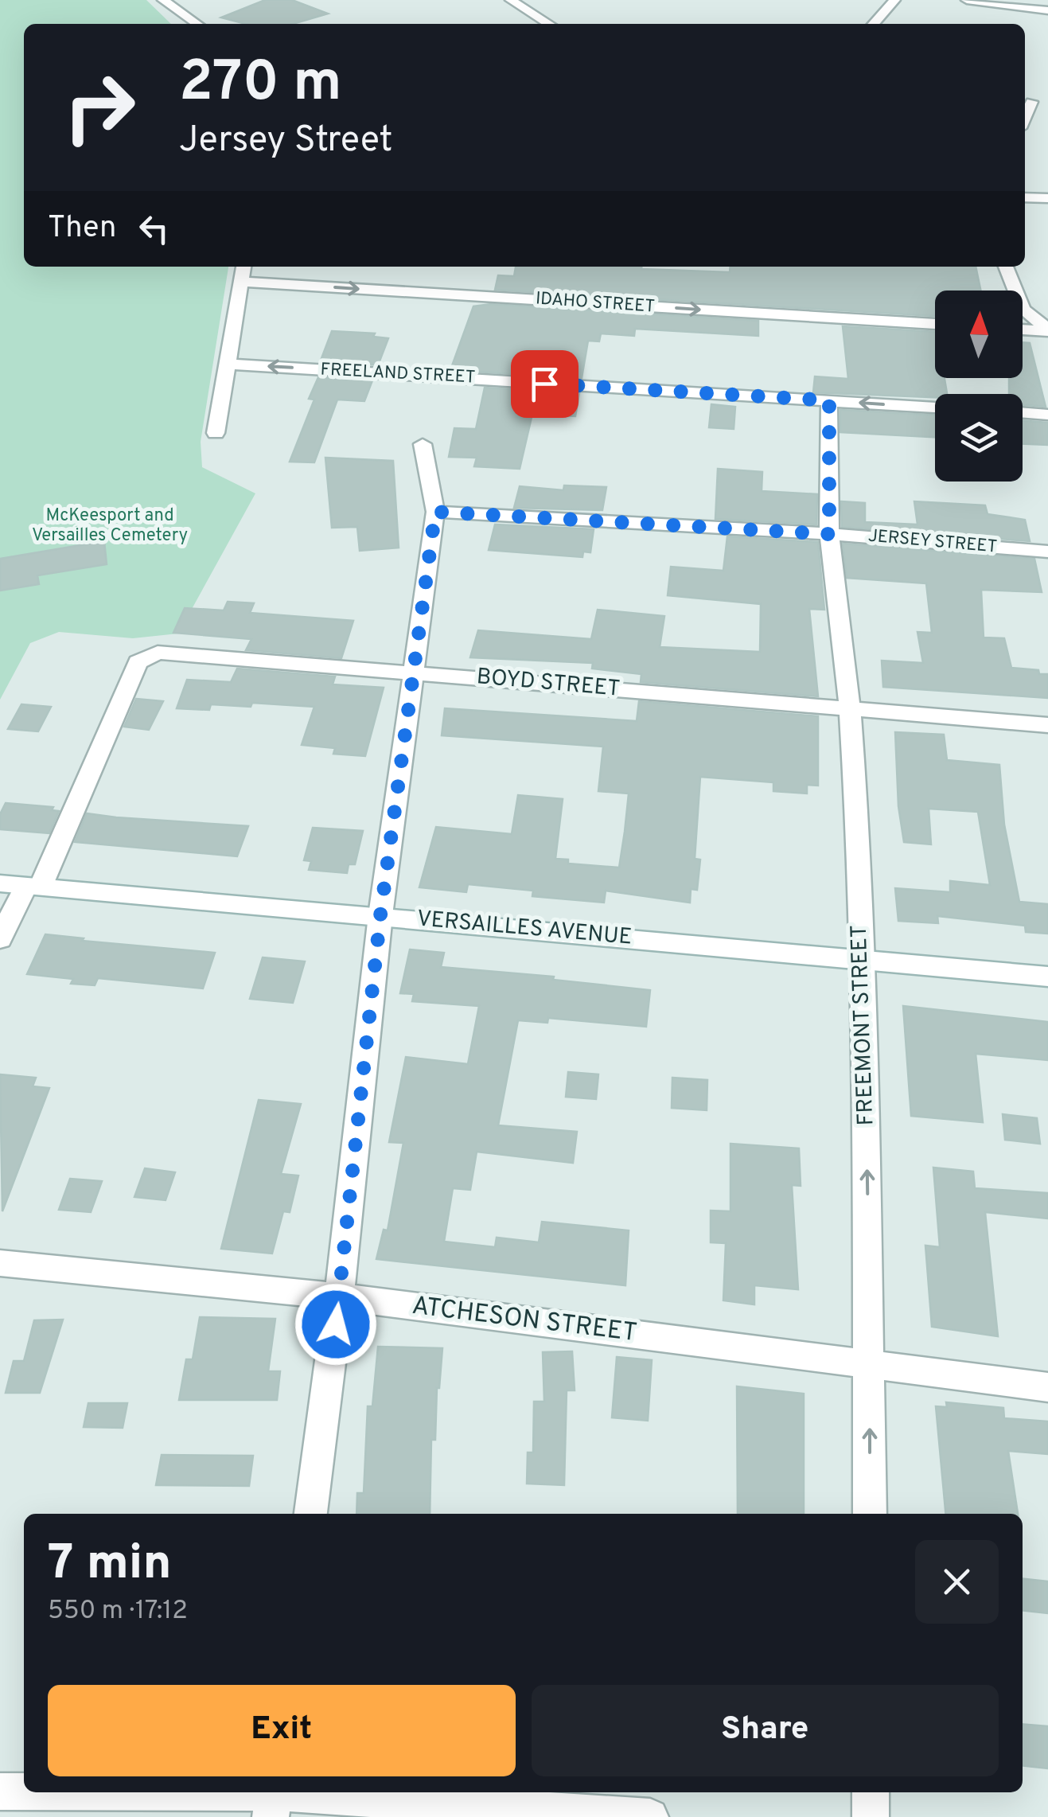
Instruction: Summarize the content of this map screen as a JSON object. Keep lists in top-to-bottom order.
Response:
{
  "streets": {
    "street": [
      "IDAHO STREET",
      "FREELAND STREET",
      "JERSEY STREET",
      "BOYD STREET",
      "VERSAILLES AVENUE",
      "FREEMONT STREET",
      "ATCHESON STREET"
    ]
  },
  "crossings": [
    ["FREELAND STREET", "FREEMONT STREET"],
    ["JERSEY STREET", "FREEMONT STREET"],
    ["BOYD STREET", "VERSAILLES AVENUE"],
    ["BOYD STREET", "FREEMONT STREET"],
    ["VERSAILLES AVENUE", "FREEMONT STREET"],
    ["FREEMONT STREET", "ATCHESON STREET"]
  ],
  "one_way": ["IDAHO STREET", "FREELAND STREET", "FREEMONT STREET"],
  "parks": ["McKeesport and Versailles Cemetery"],
  "north": "top",
  "page": {
    "turn": ["270 m", "Jersey Street"],
    "then": "Then",
    "heading": ["7 min", "550 m · 17:12"],
    "buttons": ["Exit", "Share"]
  }
}
